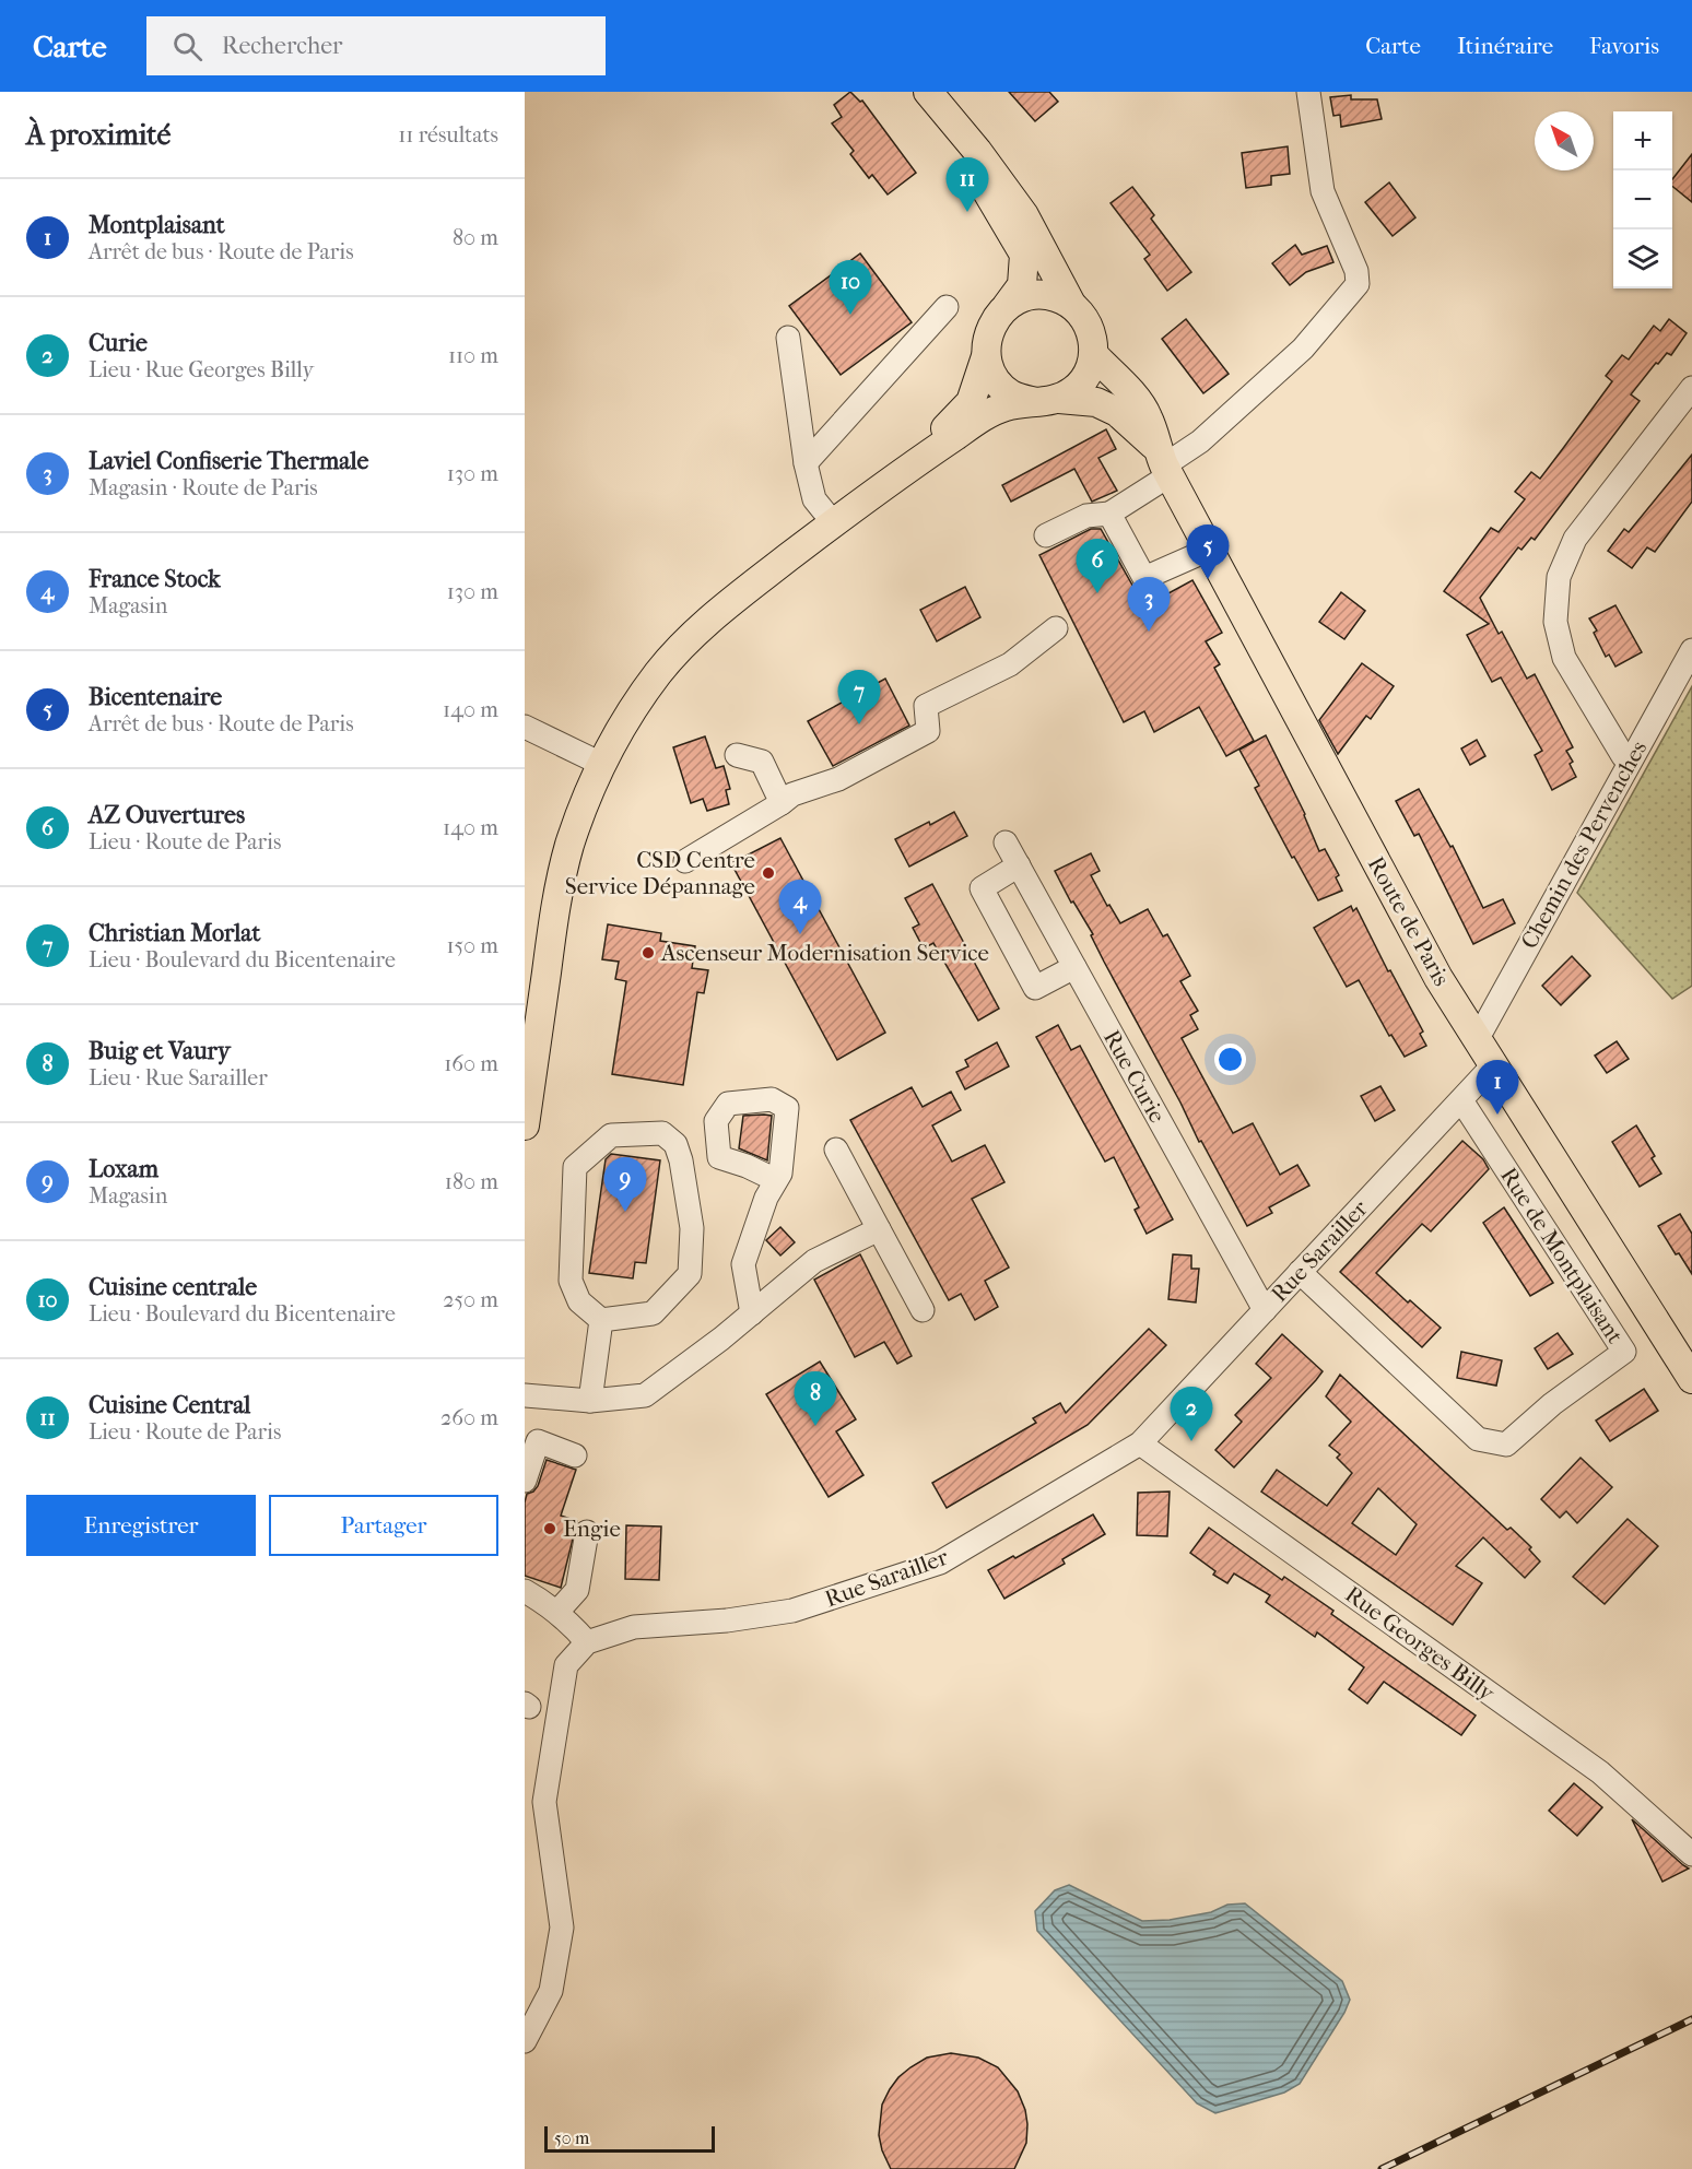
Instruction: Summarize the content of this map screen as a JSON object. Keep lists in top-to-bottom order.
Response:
{
  "streets": {
    "main road": ["Route de Paris"],
    "street": [
      "Chemin des Pervenches",
      "Rue Curie",
      "Rue Sarailler",
      "Rue de Montplaisant",
      "Rue Georges Billy"
    ]
  },
  "crossings": [
    ["Chemin des Pervenches", "Route de Paris"],
    ["Route de Paris", "Rue Sarailler"],
    ["Rue Curie", "Rue Sarailler"],
    ["Rue Sarailler", "Rue de Montplaisant"],
    ["Rue Sarailler", "Rue Georges Billy"]
  ],
  "places": ["CSD Centre Service Dépannage", "Ascenseur Modernisation Service", "Engie"],
  "scale_bar": "50 m",
  "north": "top left",
  "page": {
    "header": "Carte",
    "search": "Rechercher",
    "nav": ["Carte", "Itinéraire", "Favoris"],
    "heading": ["À proximité", "11 résultats"],
    "map_buttons": ["+", "−"],
    "pins": [
      "11",
      "10",
      "5",
      "6",
      "3",
      "7",
      "4",
      "1",
      "9",
      "8",
      "2"
    ],
    "list": [
      {
        "mark": "1",
        "name": "Montplaisant",
        "note": "Arrêt de bus · Route de Paris",
        "value": "80 m"
      },
      {
        "mark": "2",
        "name": "Curie",
        "note": "Lieu · Rue Georges Billy",
        "value": "110 m"
      },
      {
        "mark": "3",
        "name": "Laviel Confiserie Thermale",
        "note": "Magasin · Route de Paris",
        "value": "130 m"
      },
      {
        "mark": "4",
        "name": "France Stock",
        "note": "Magasin",
        "value": "130 m"
      },
      {
        "mark": "5",
        "name": "Bicentenaire",
        "note": "Arrêt de bus · Route de Paris",
        "value": "140 m"
      },
      {
        "mark": "6",
        "name": "AZ Ouvertures",
        "note": "Lieu · Route de Paris",
        "value": "140 m"
      },
      {
        "mark": "7",
        "name": "Christian Morlat",
        "note": "Lieu · Boulevard du Bicentenaire",
        "value": "150 m"
      },
      {
        "mark": "8",
        "name": "Buig et Vaury",
        "note": "Lieu · Rue Sarailler",
        "value": "160 m"
      },
      {
        "mark": "9",
        "name": "Loxam",
        "note": "Magasin",
        "value": "180 m"
      },
      {
        "mark": "10",
        "name": "Cuisine centrale",
        "note": "Lieu · Boulevard du Bicentenaire",
        "value": "250 m"
      },
      {
        "mark": "11",
        "name": "Cuisine Central",
        "note": "Lieu · Route de Paris",
        "value": "260 m"
      }
    ],
    "buttons": ["Enregistrer", "Partager"],
    "scale": "50 m"
  }
}
